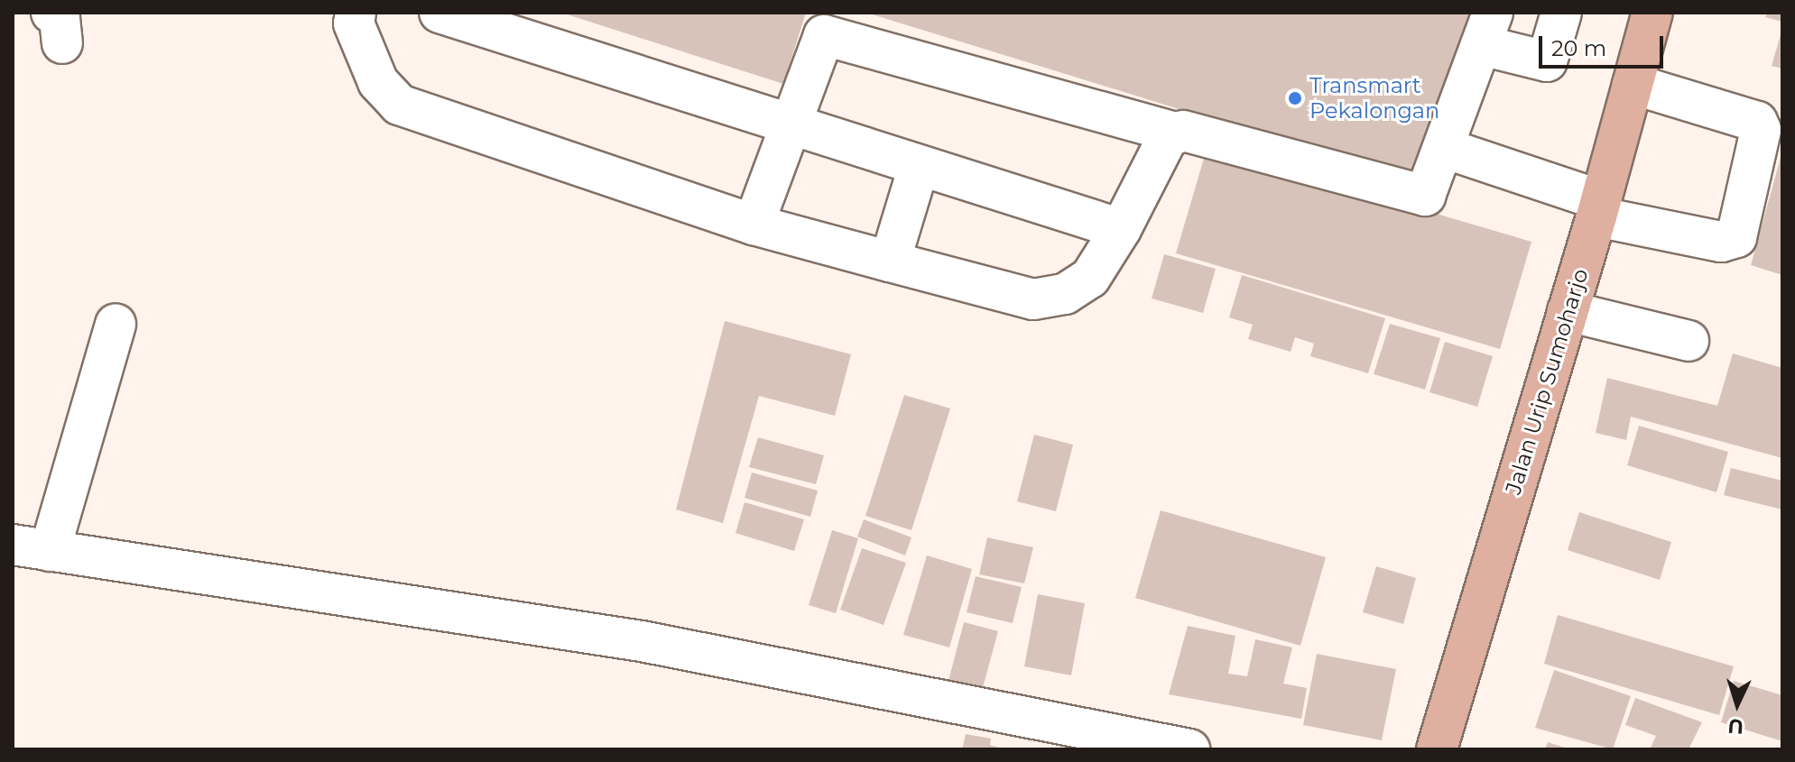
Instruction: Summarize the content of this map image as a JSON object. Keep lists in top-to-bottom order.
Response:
{
  "streets": {
    "main road": ["Jalan Urip Sumoharjo"]
  },
  "places": ["Transmart Pekalongan"],
  "scale_bar": "20 m",
  "north": "bottom"
}
